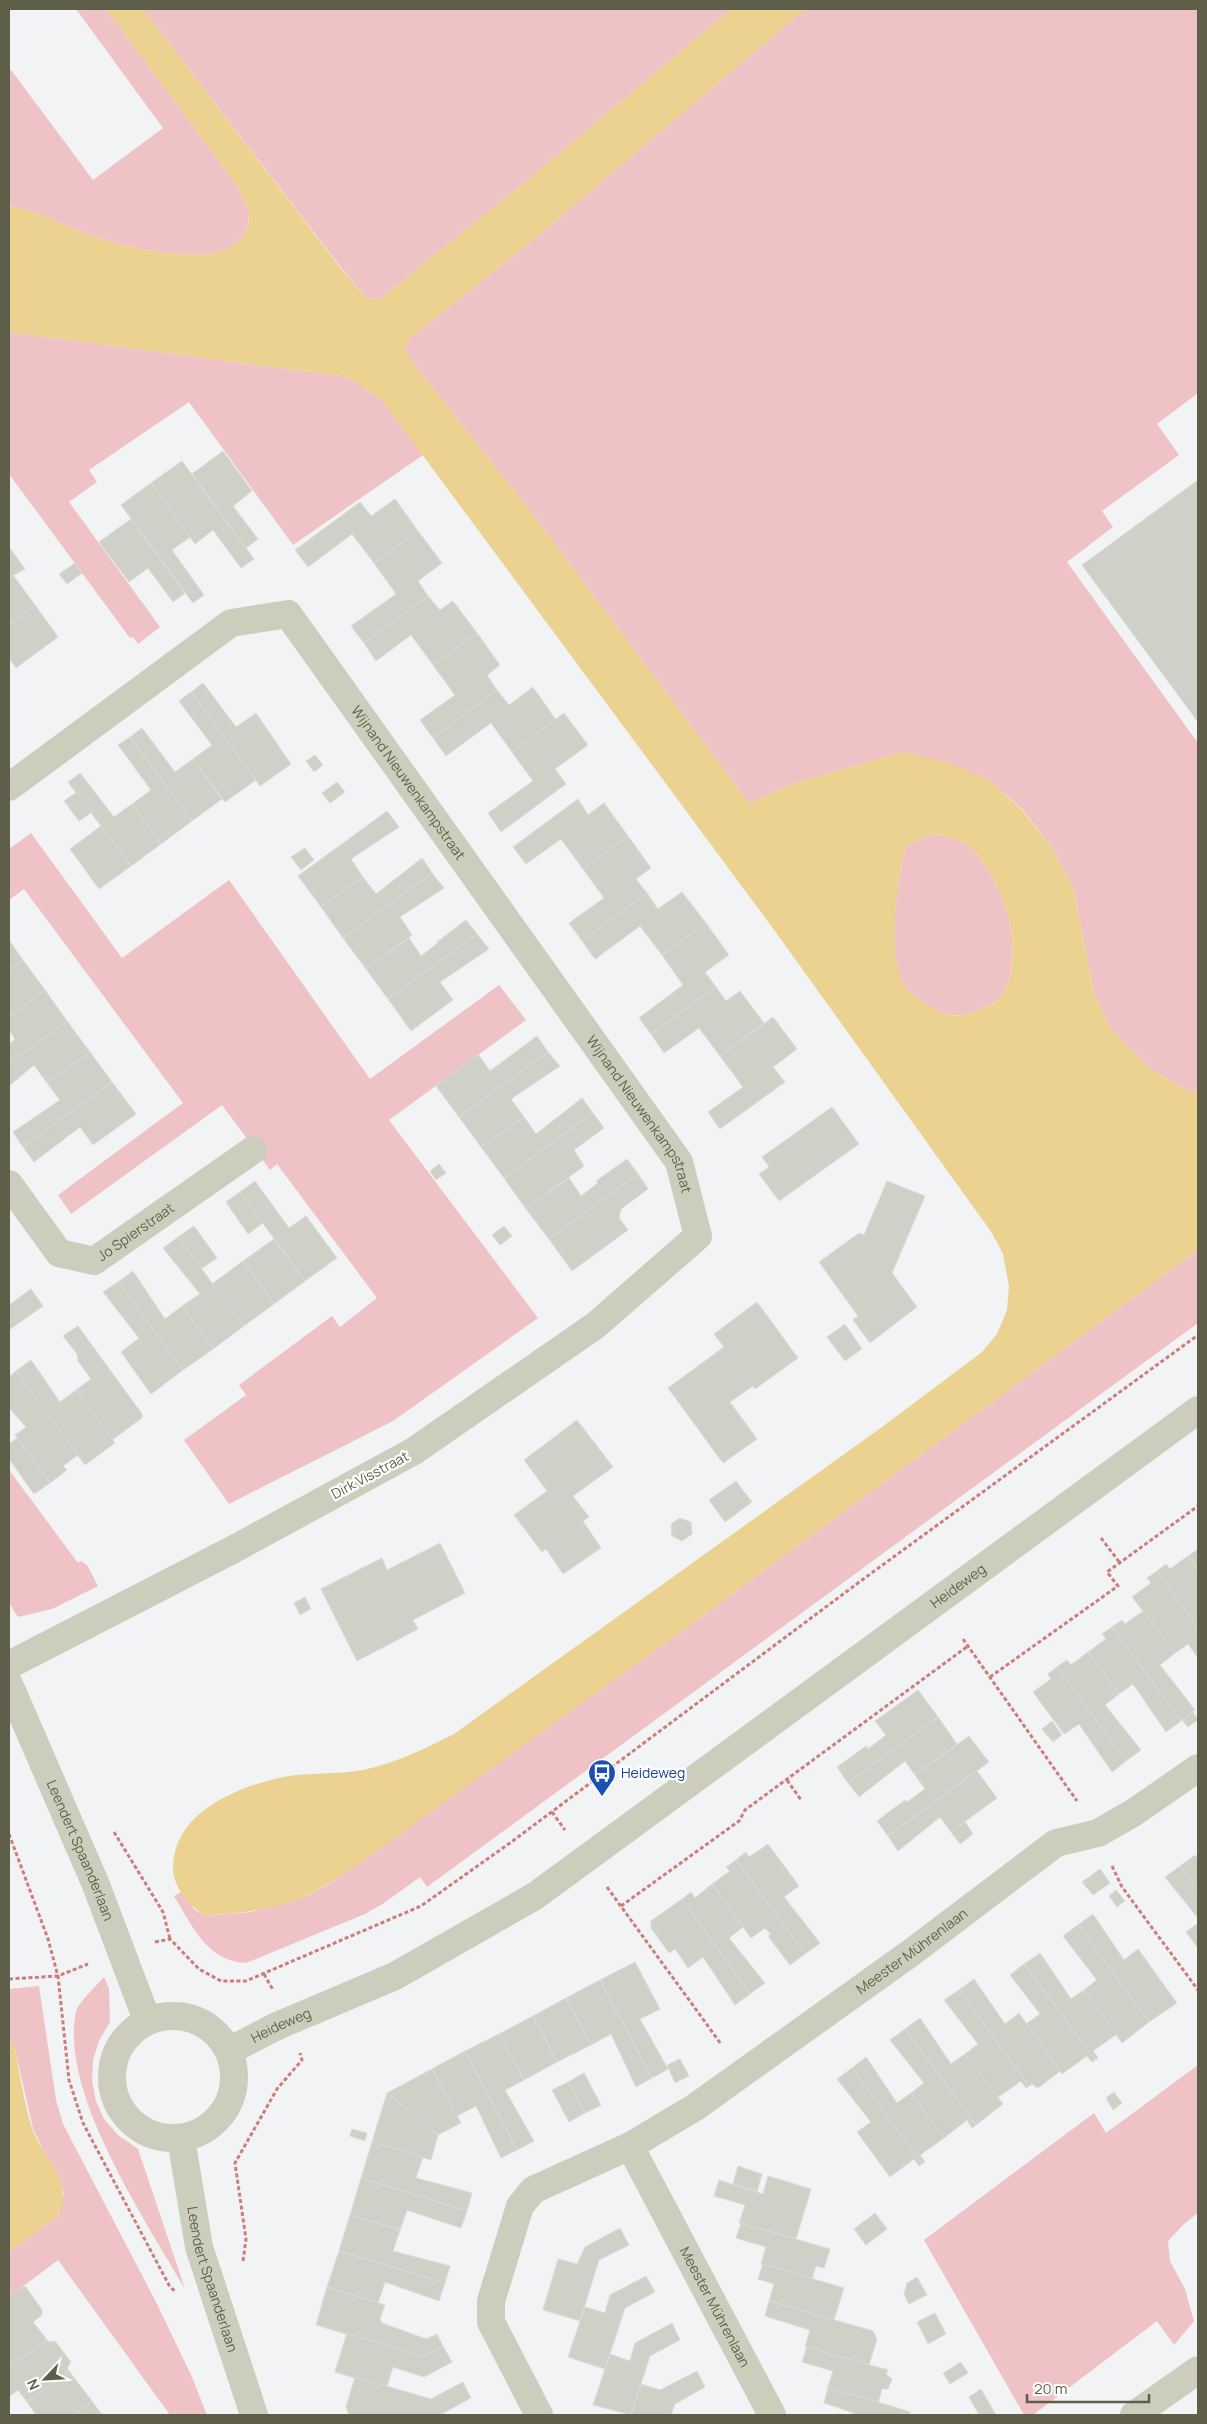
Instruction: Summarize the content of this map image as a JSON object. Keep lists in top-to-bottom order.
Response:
{
  "streets": {
    "street": [
      "Wijnand Nieuwenkampstraat",
      "Jo Spierstraat",
      "Dirk Visstraat",
      "Heideweg",
      "Leendert Spaanderlaan",
      "Meester Mührenlaan"
    ]
  },
  "crossings": [
    ["Wijnand Nieuwenkampstraat", "Dirk Visstraat"],
    ["Heideweg", "Leendert Spaanderlaan"]
  ],
  "places": {
    "bus stop": ["Heideweg"]
  },
  "scale_bar": "20 m",
  "north": "bottom left"
}
